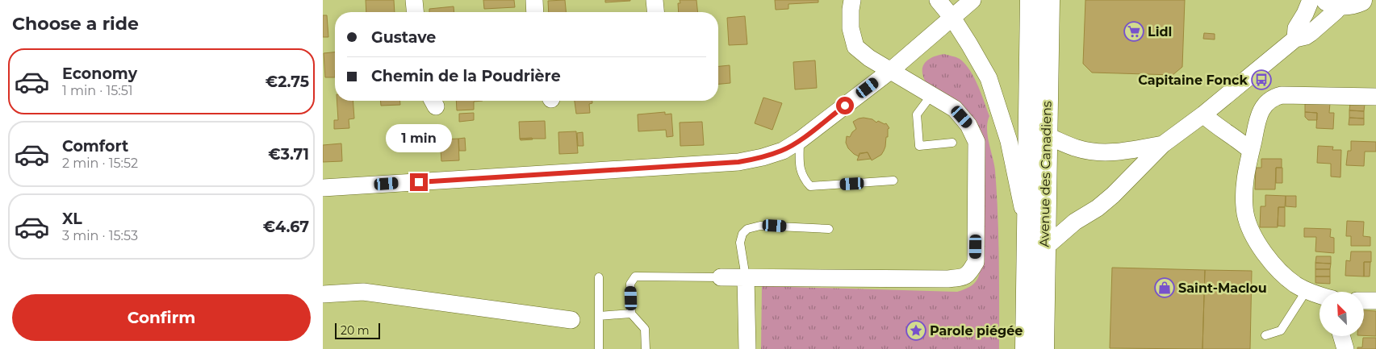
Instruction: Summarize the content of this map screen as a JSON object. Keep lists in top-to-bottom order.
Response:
{
  "streets": {
    "main road": ["Avenue des Canadiens"]
  },
  "places": {
    "supermarket": ["Lidl"],
    "bus stop": ["Capitaine Fonck"],
    "shop": ["Saint-Maclou"],
    "place": ["Parole piégée"]
  },
  "scale_bar": "20 m",
  "north": "top left",
  "page": {
    "heading": "Choose a ride",
    "banner": ["Gustave", "Chemin de la Poudrière"],
    "list": [
      {
        "name": "Economy",
        "note": "1 min · 15:51",
        "value": "€2.75"
      },
      {
        "name": "Comfort",
        "note": "2 min · 15:52",
        "value": "€3.71"
      },
      {
        "name": "XL",
        "note": "3 min · 15:53",
        "value": "€4.67"
      }
    ],
    "bubble": "1 min",
    "buttons": "Confirm",
    "scale": "20 m"
  }
}
